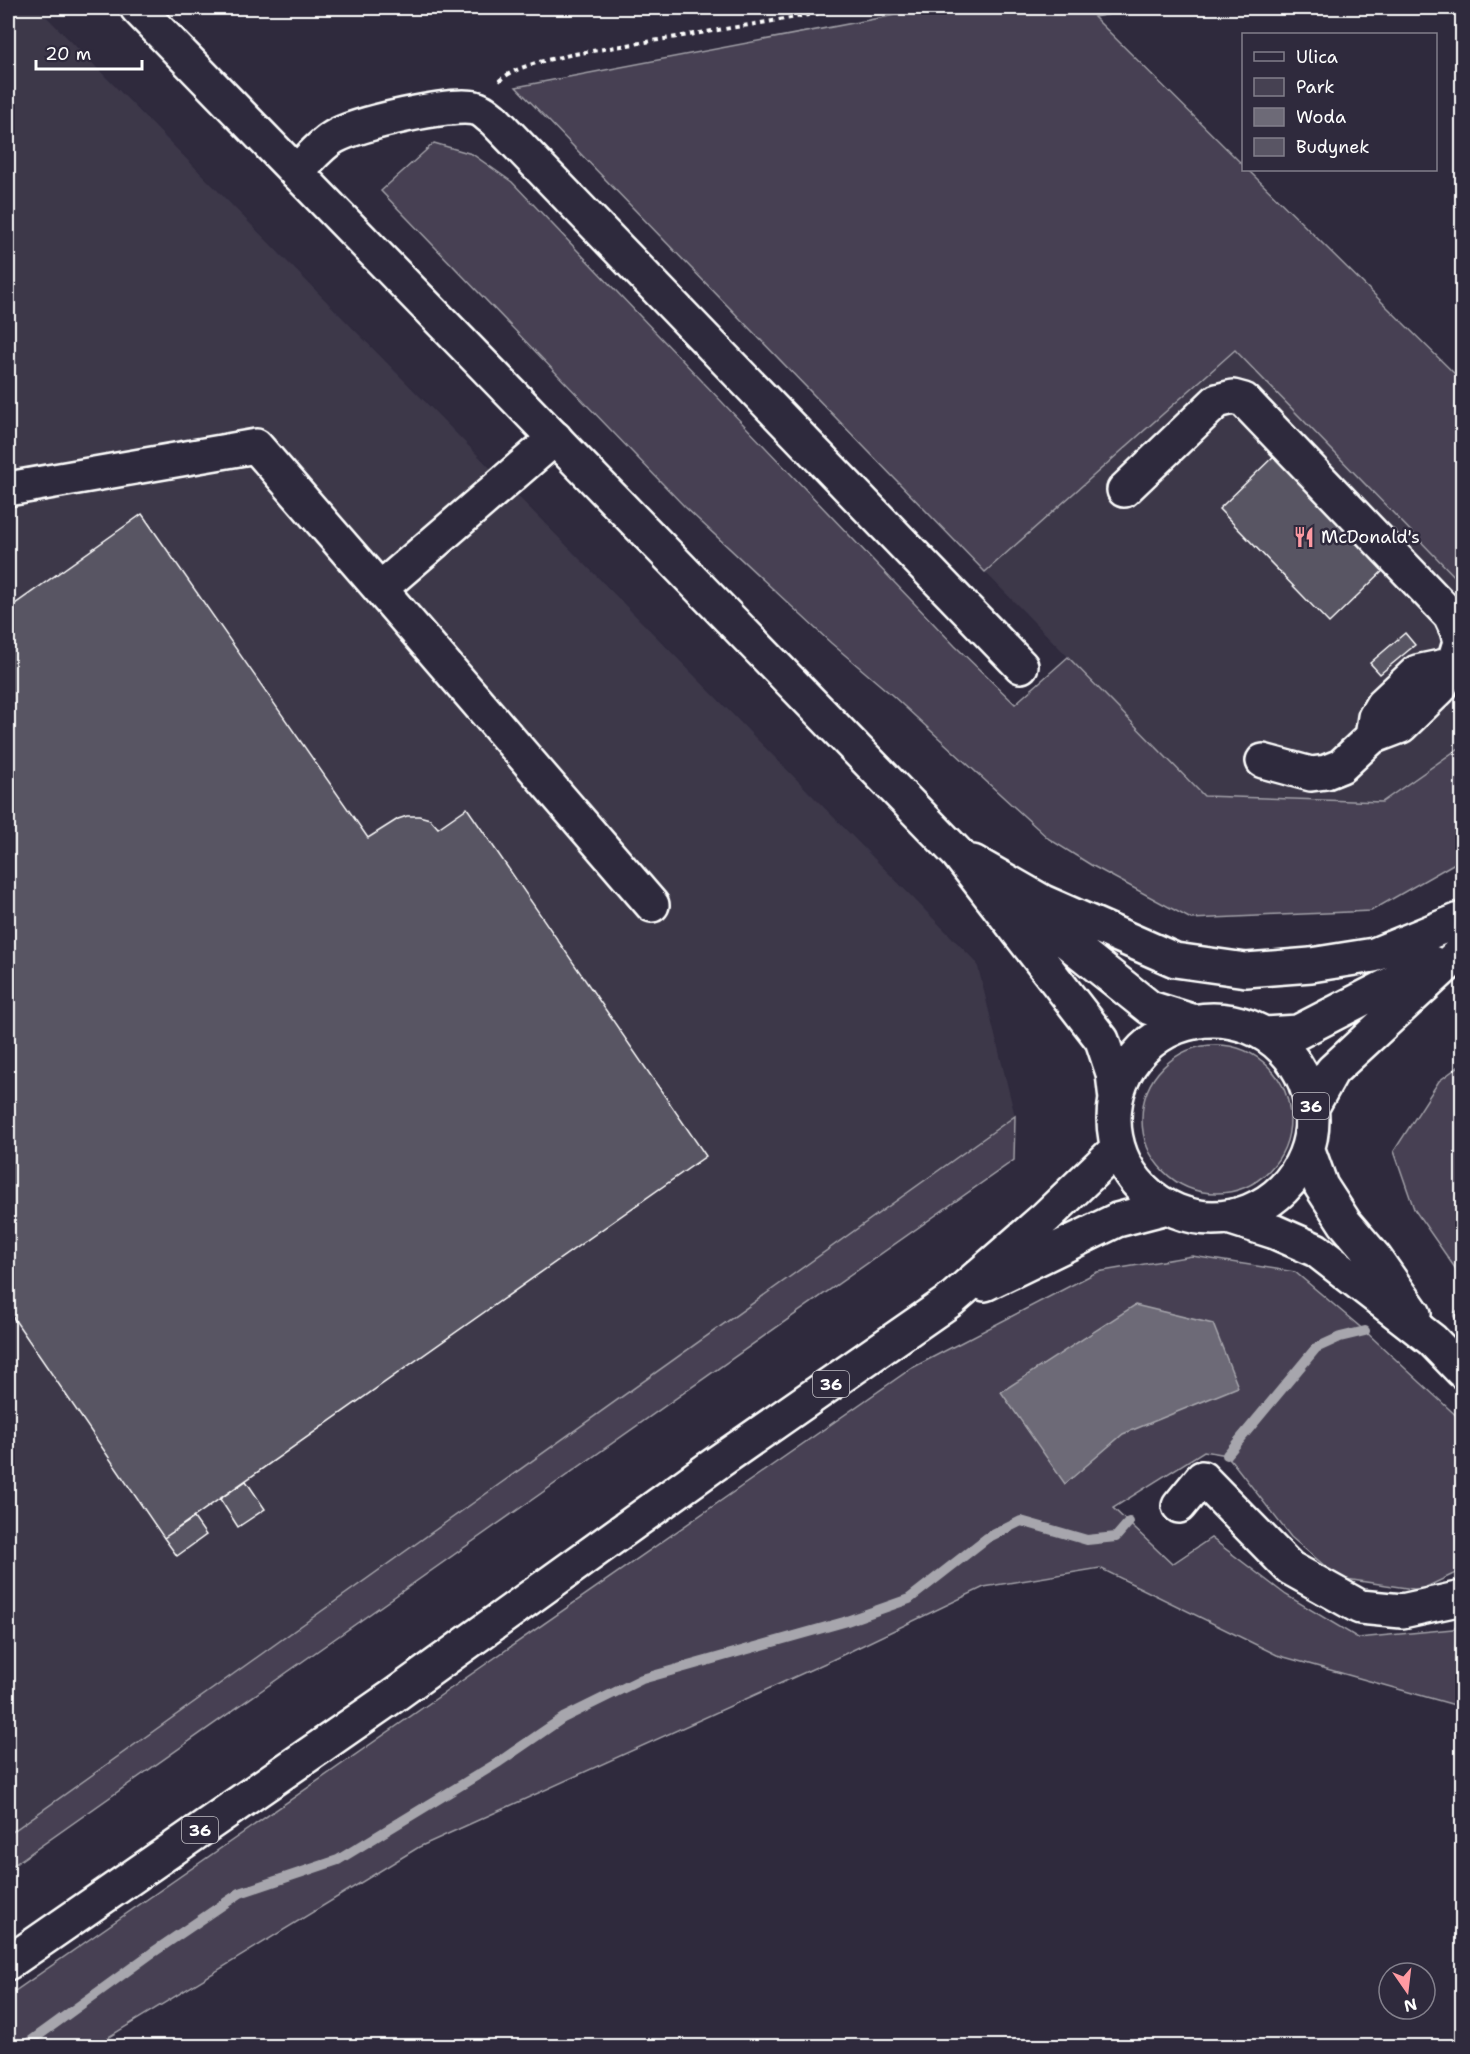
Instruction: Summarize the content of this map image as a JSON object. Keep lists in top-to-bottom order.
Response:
{
  "streets": {
    "main road": ["36"]
  },
  "places": {
    "restaurant": ["McDonald's"]
  },
  "legend": [
    "Ulica",
    "Park",
    "Woda",
    "Budynek"
  ],
  "scale_bar": "20 m",
  "north": "bottom"
}
